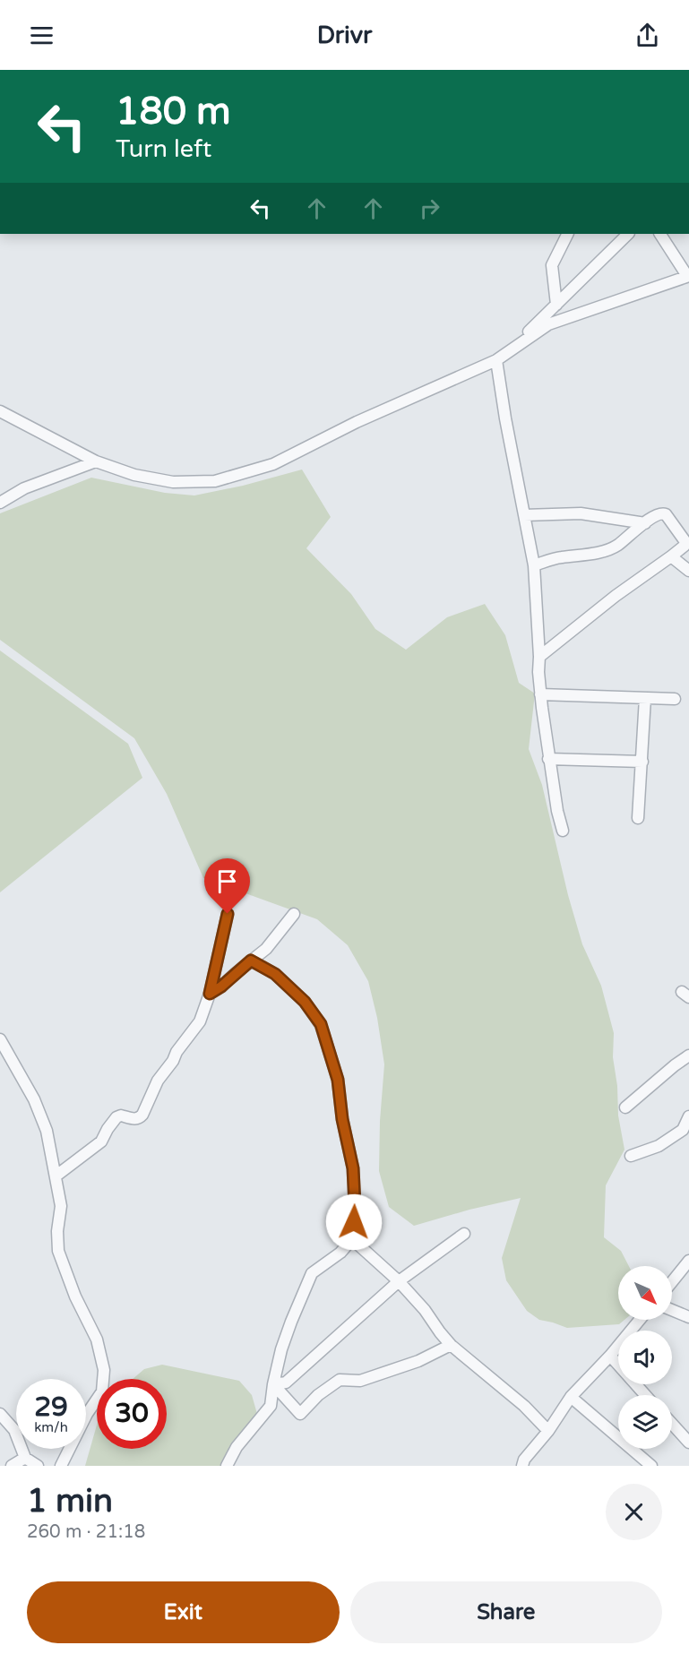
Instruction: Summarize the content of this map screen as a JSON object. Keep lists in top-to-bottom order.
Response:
{
  "north": "bottom right",
  "page": {
    "header": "Drivr",
    "turn": ["180 m", "Turn left"],
    "speed": "29 km/h",
    "limit": "30",
    "heading": ["1 min", "260 m · 21:18"],
    "buttons": ["Exit", "Share"]
  }
}
